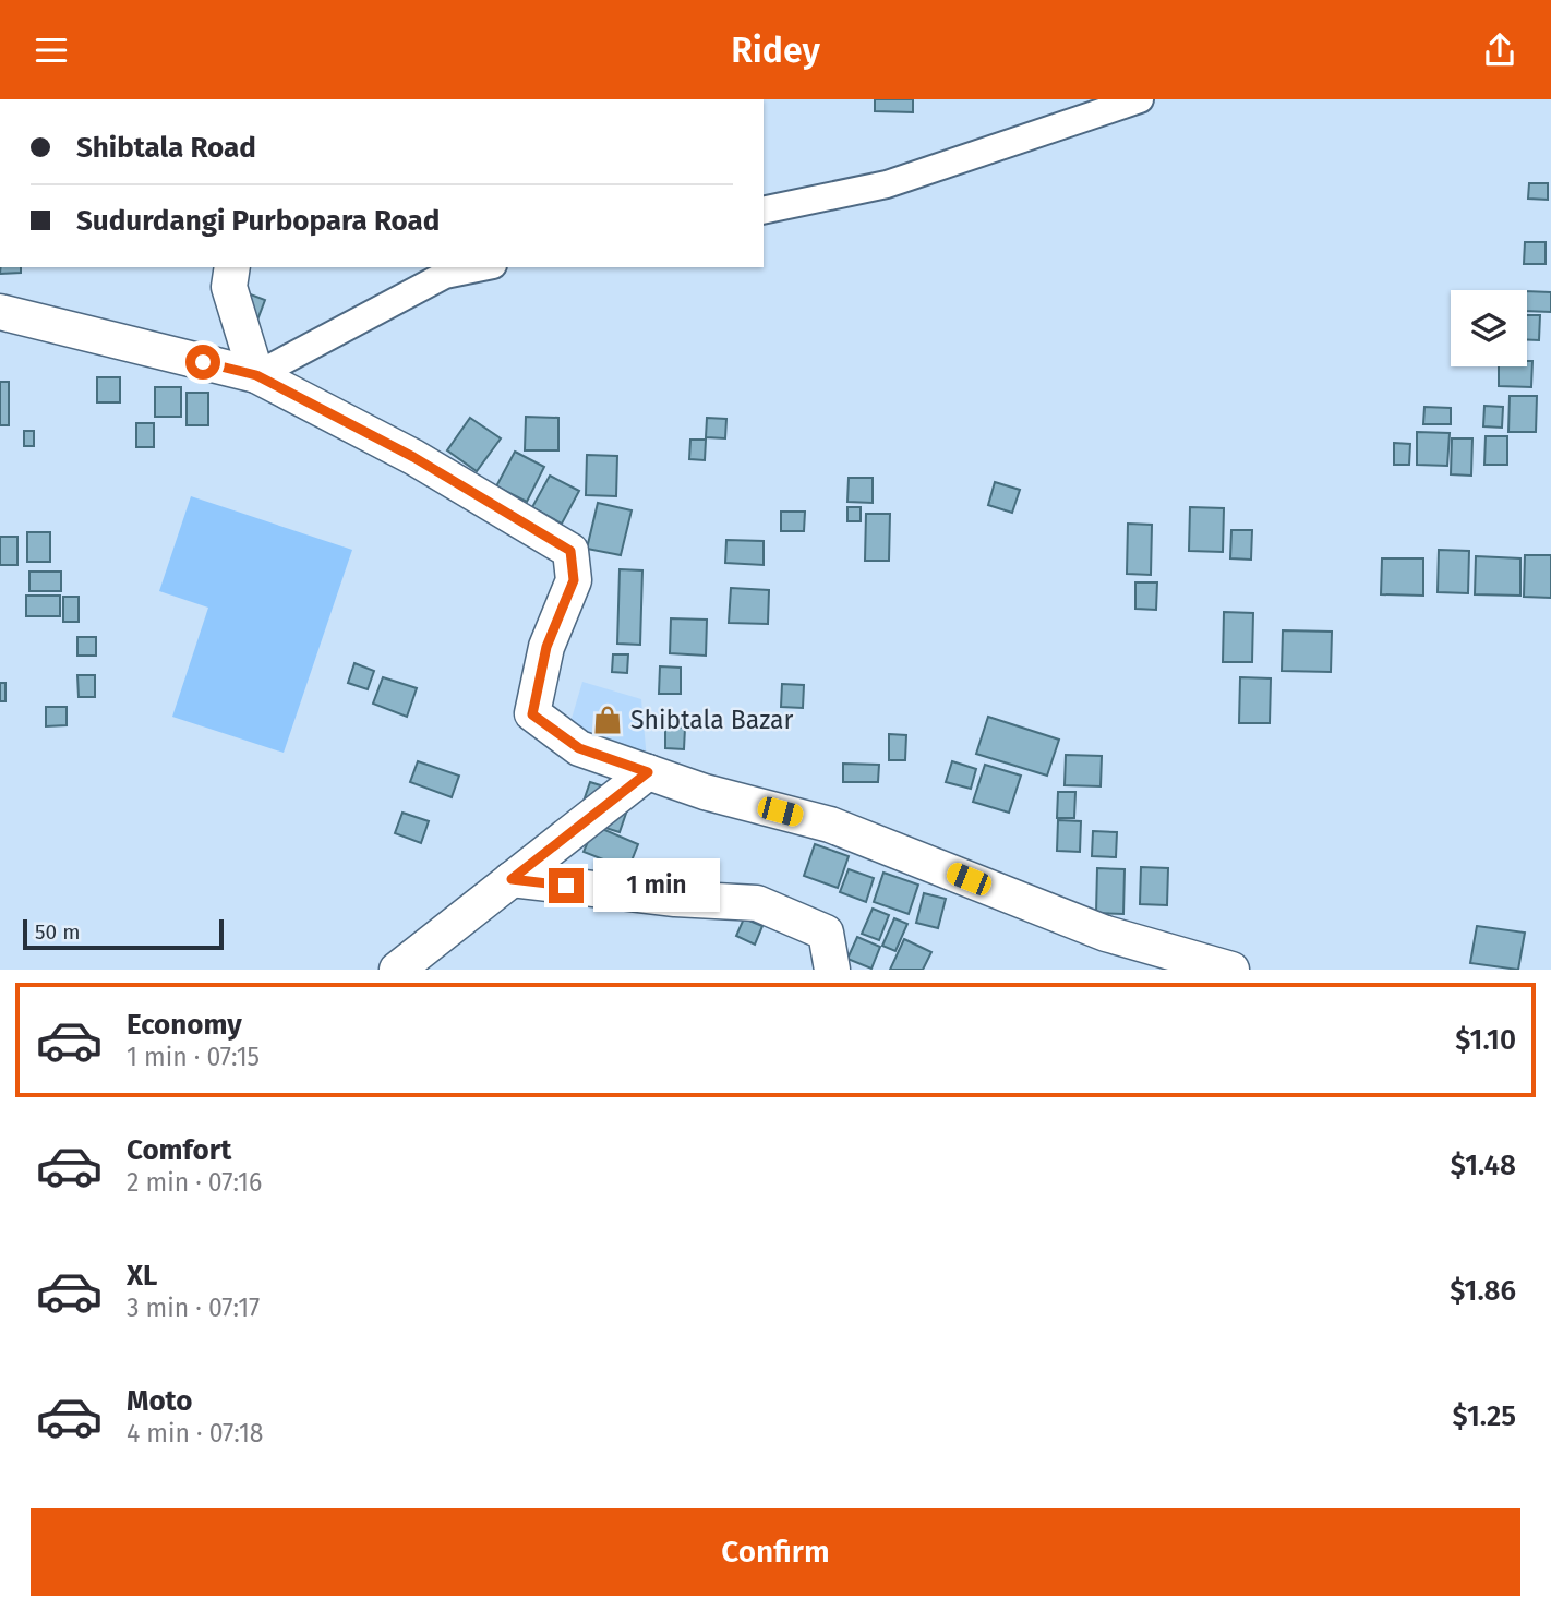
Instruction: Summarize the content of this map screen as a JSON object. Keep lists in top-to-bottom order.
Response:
{
  "places": {
    "shop": ["Shibtala Bazar"]
  },
  "scale_bar": "50 m",
  "page": {
    "header": "Ridey",
    "banner": ["Shibtala Road", "Sudurdangi Purbopara Road"],
    "bubble": "1 min",
    "scale": "50 m",
    "list": [
      {
        "name": "Economy",
        "note": "1 min · 07:15",
        "value": "$1.10"
      },
      {
        "name": "Comfort",
        "note": "2 min · 07:16",
        "value": "$1.48"
      },
      {
        "name": "XL",
        "note": "3 min · 07:17",
        "value": "$1.86"
      },
      {
        "name": "Moto",
        "note": "4 min · 07:18",
        "value": "$1.25"
      }
    ],
    "buttons": "Confirm"
  }
}
